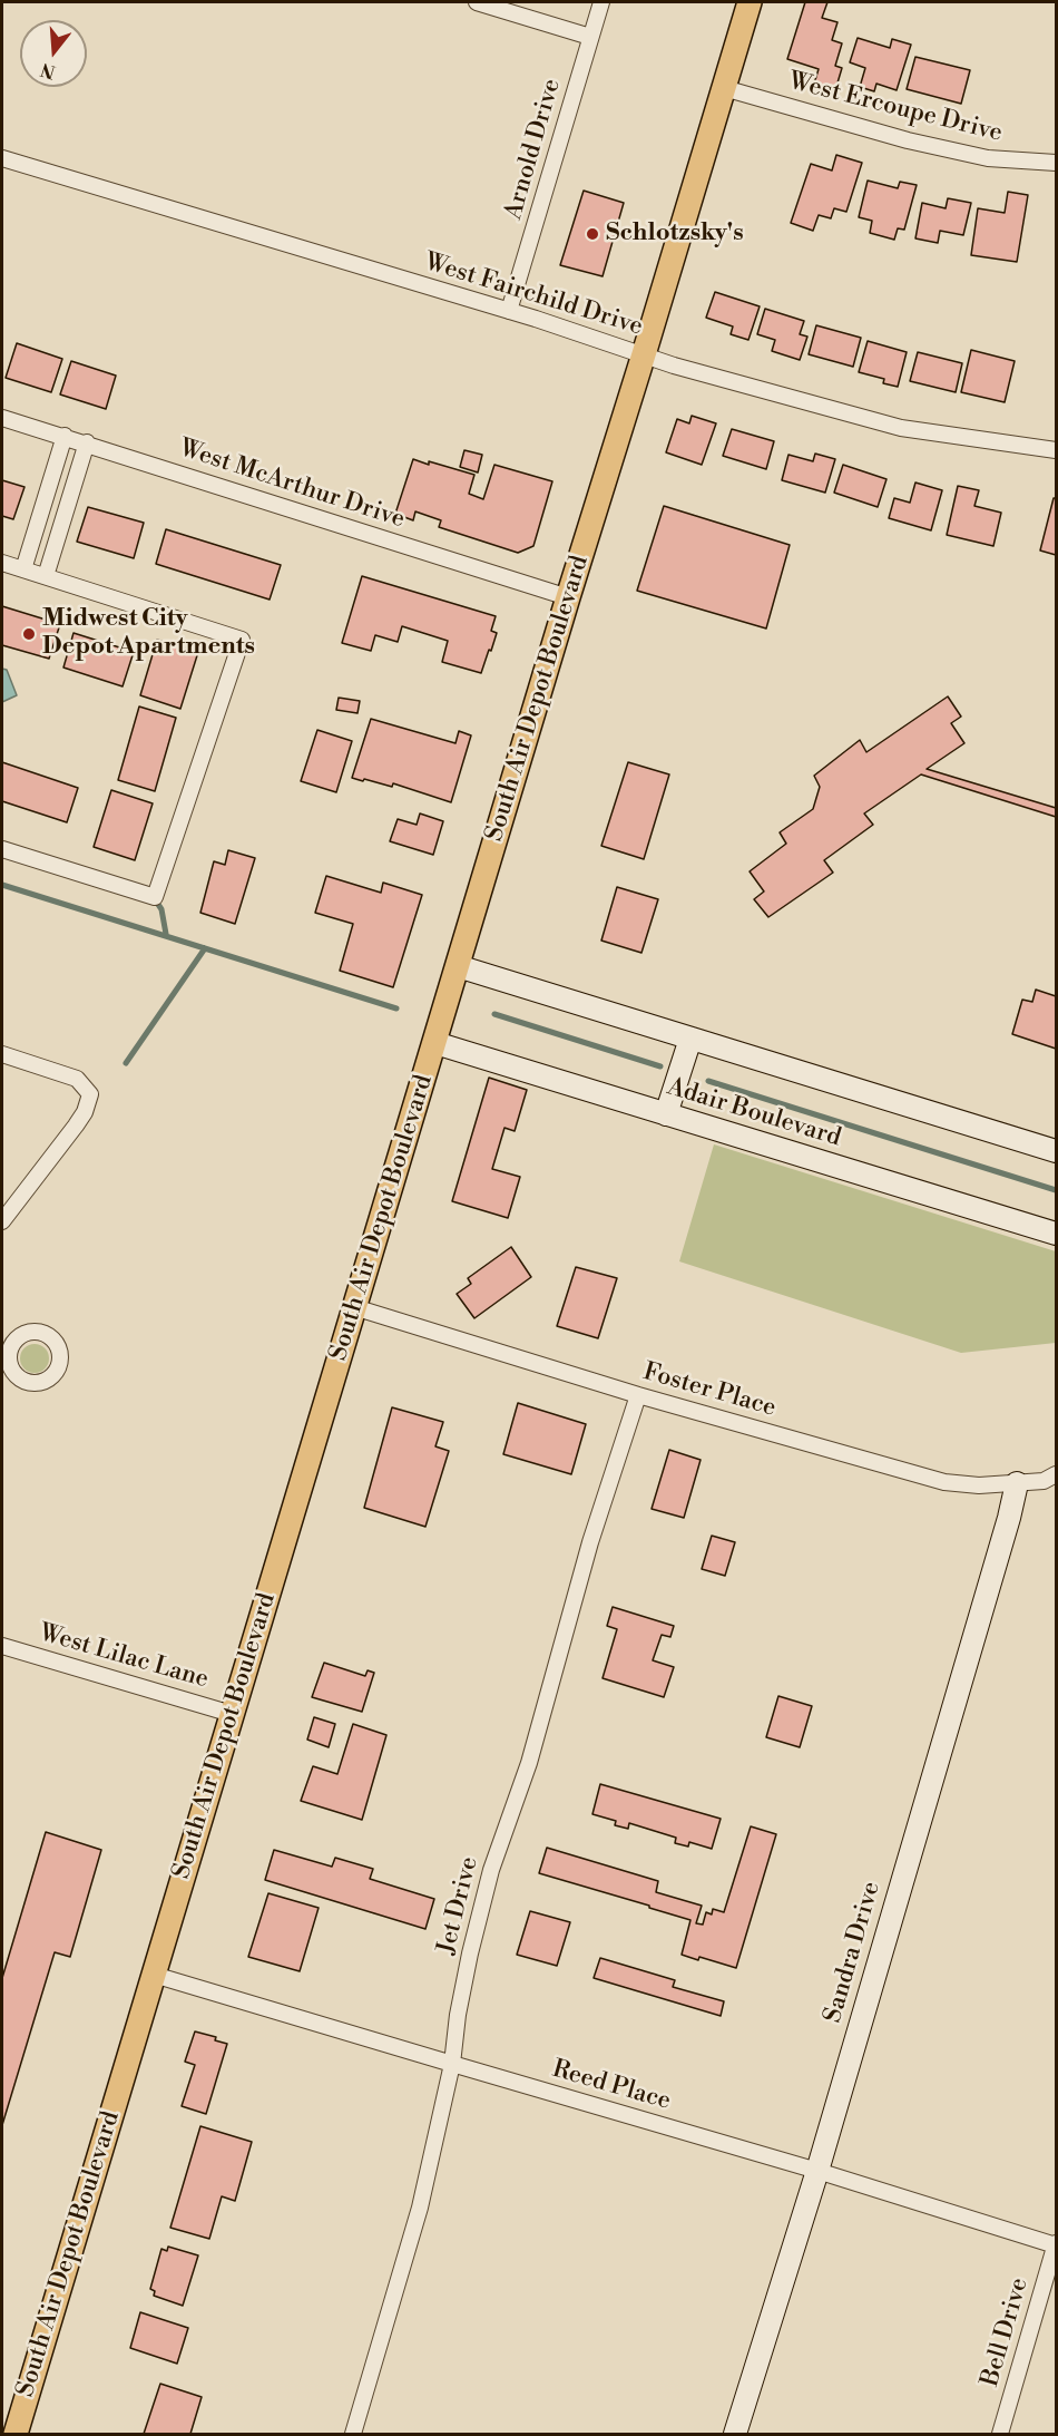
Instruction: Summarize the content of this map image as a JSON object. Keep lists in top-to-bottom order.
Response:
{
  "streets": {
    "main road": ["South Air Depot Boulevard"],
    "street": [
      "West Ercoupe Drive",
      "Arnold Drive",
      "West Fairchild Drive",
      "West McArthur Drive",
      "Adair Boulevard",
      "Foster Place",
      "West Lilac Lane",
      "Jet Drive",
      "Sandra Drive",
      "Reed Place",
      "Bell Drive"
    ]
  },
  "crossings": [
    ["West Ercoupe Drive", "South Air Depot Boulevard"],
    ["Arnold Drive", "West Fairchild Drive"],
    ["West Fairchild Drive", "South Air Depot Boulevard"],
    ["West McArthur Drive", "South Air Depot Boulevard"],
    ["South Air Depot Boulevard", "Adair Boulevard"],
    ["South Air Depot Boulevard", "Foster Place"],
    ["South Air Depot Boulevard", "West Lilac Lane"],
    ["South Air Depot Boulevard", "Reed Place"],
    ["Foster Place", "Jet Drive"],
    ["Foster Place", "Sandra Drive"],
    ["Jet Drive", "Reed Place"],
    ["Sandra Drive", "Reed Place"],
    ["Reed Place", "Bell Drive"]
  ],
  "places": ["Schlotzsky's", "Midwest City Depot Apartments"],
  "north": "bottom"
}
